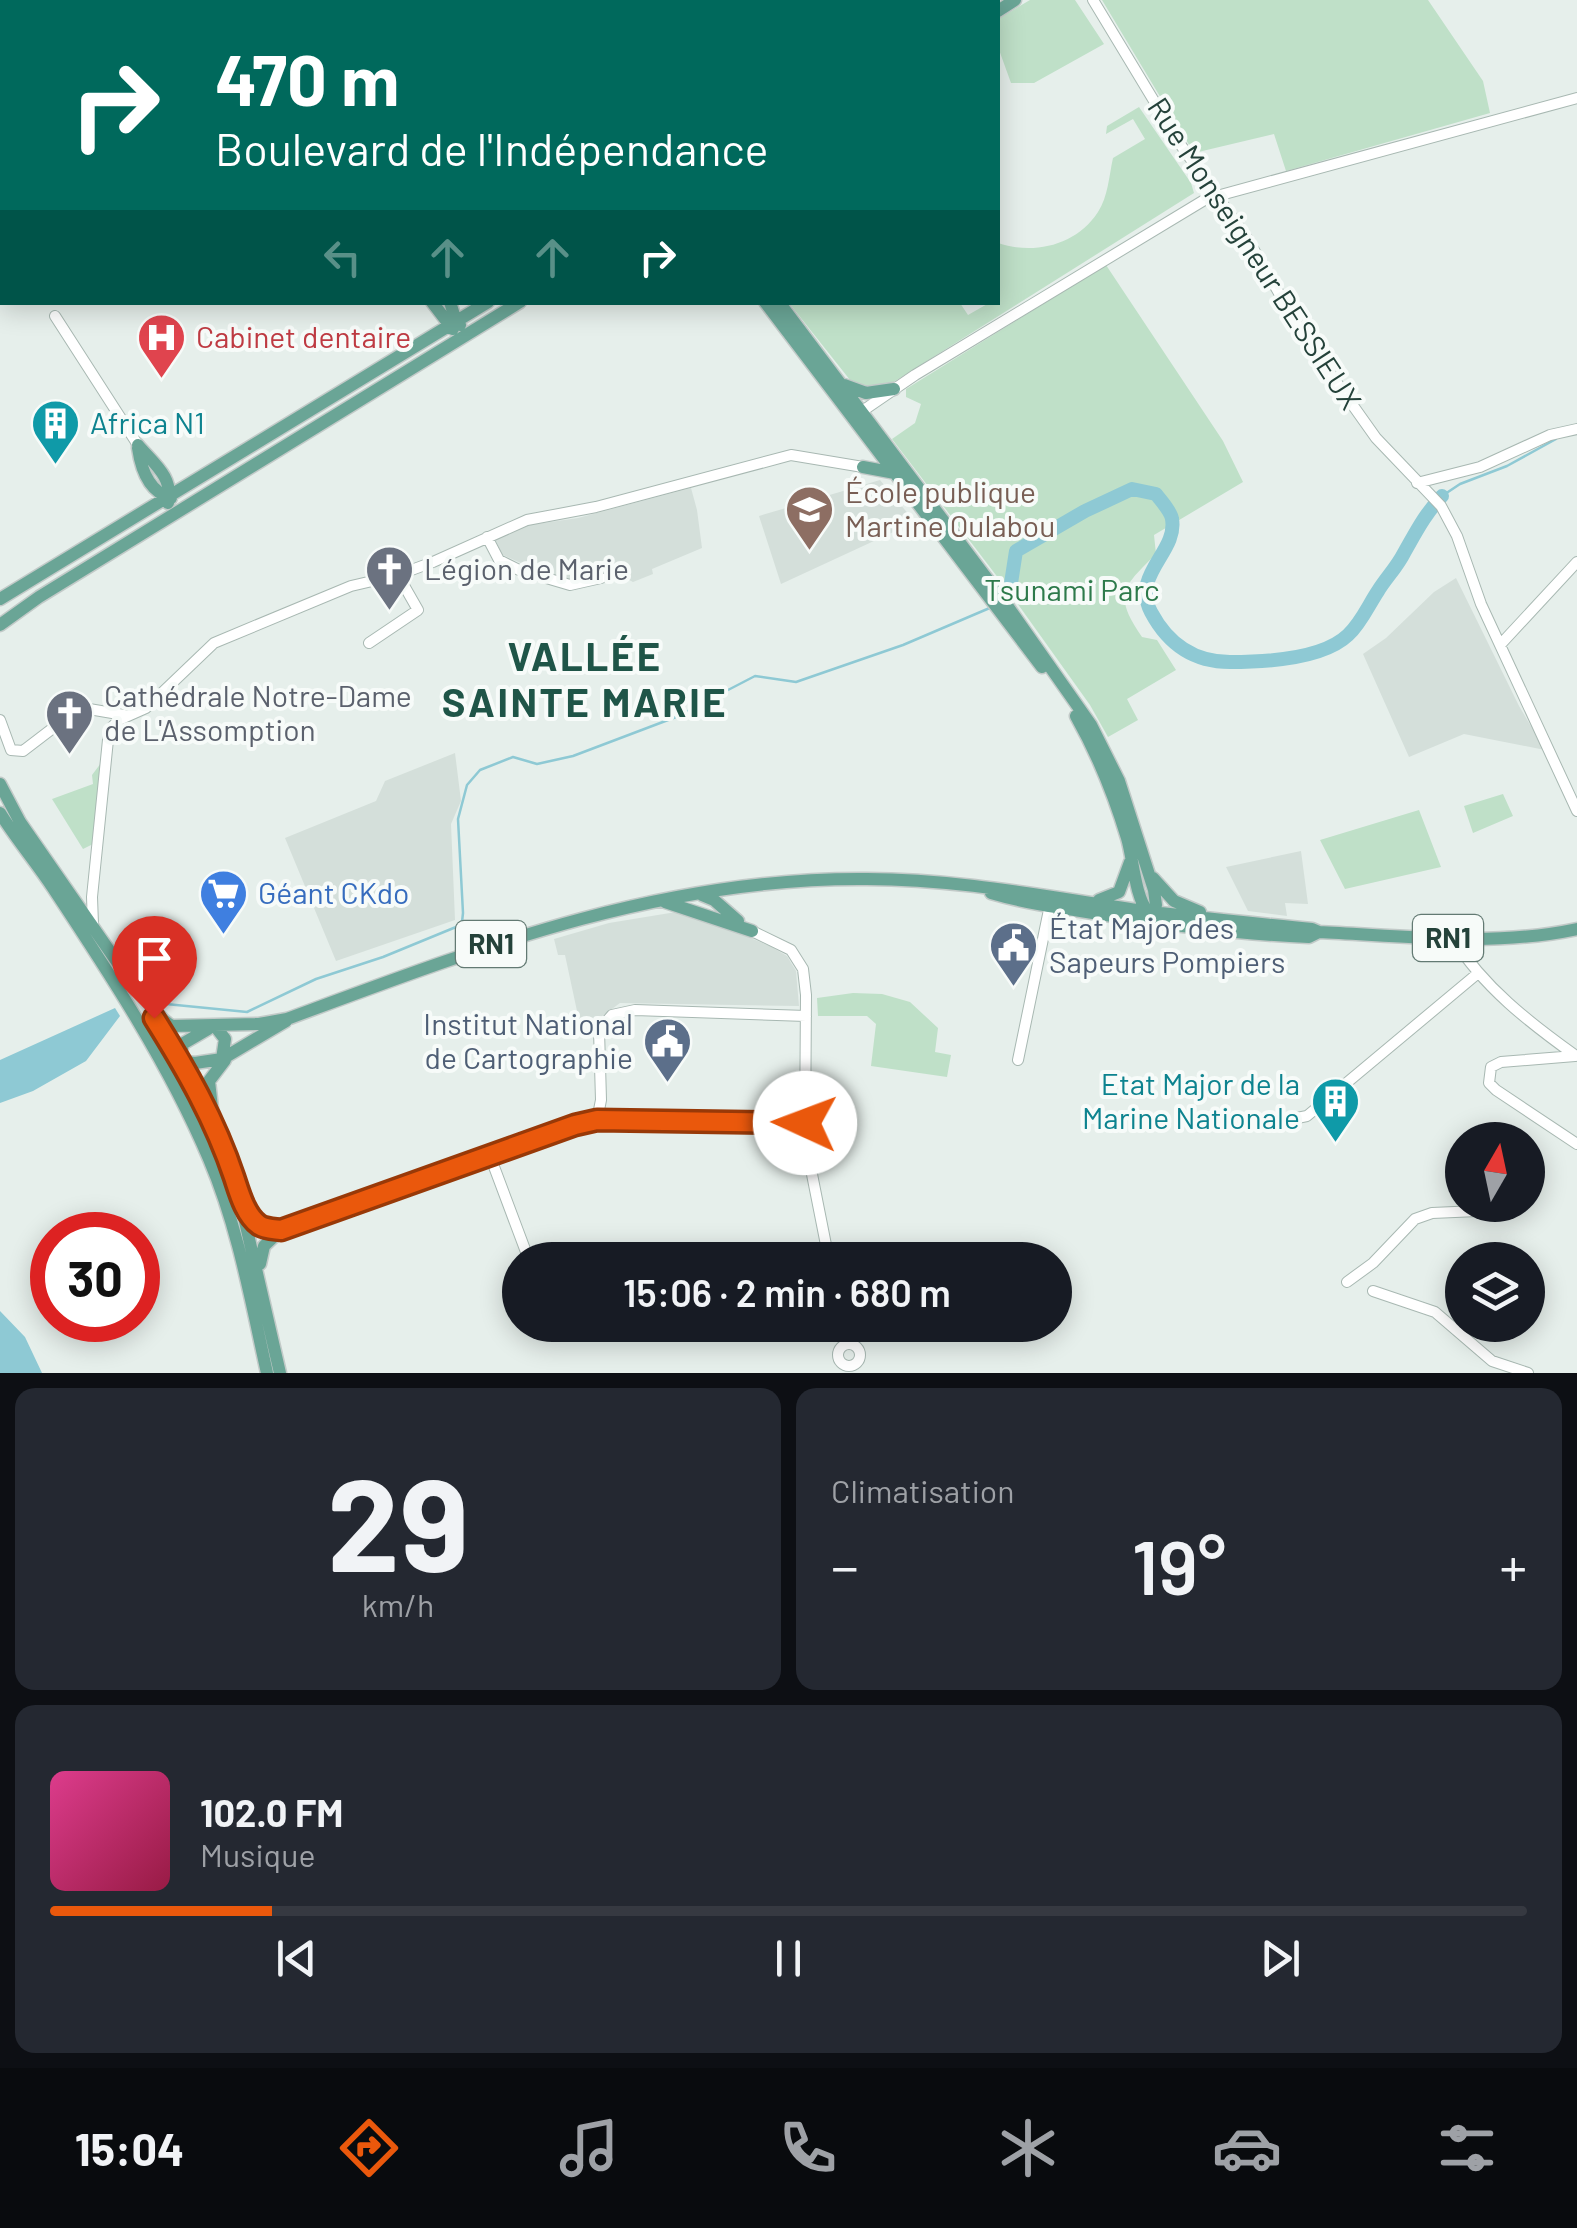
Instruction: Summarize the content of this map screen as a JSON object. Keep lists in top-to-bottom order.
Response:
{
  "streets": {
    "main road": ["RN1"],
    "street": ["Rue Monseigneur BESSIEUX"]
  },
  "districts": ["VALLÉE SAINTE MARIE"],
  "parks": ["Tsunami Parc"],
  "places": {
    "hospital": ["Cabinet dentaire"],
    "building": ["Africa N1", "Etat Major de la Marine Nationale"],
    "school or university": ["École publique Martine Oulabou"],
    "church": ["Légion de Marie", "Cathédrale Notre-Dame de L'Assomption"],
    "supermarket": ["Géant CKdo"],
    "public building": ["État Major des Sapeurs Pompiers", "Institut National de Cartographie"]
  },
  "north": "top",
  "page": {
    "turn": ["470 m", "Boulevard de l'Indépendance"],
    "limit": "30",
    "trip": "15:06 · 2 min · 680 m",
    "tile": [
      ["29", "km/h"],
      "Climatisation"
    ],
    "heat": ["−", "19°", "+"],
    "song": ["102.0 FM", "Musique"],
    "tabs": "15:04"
  }
}
